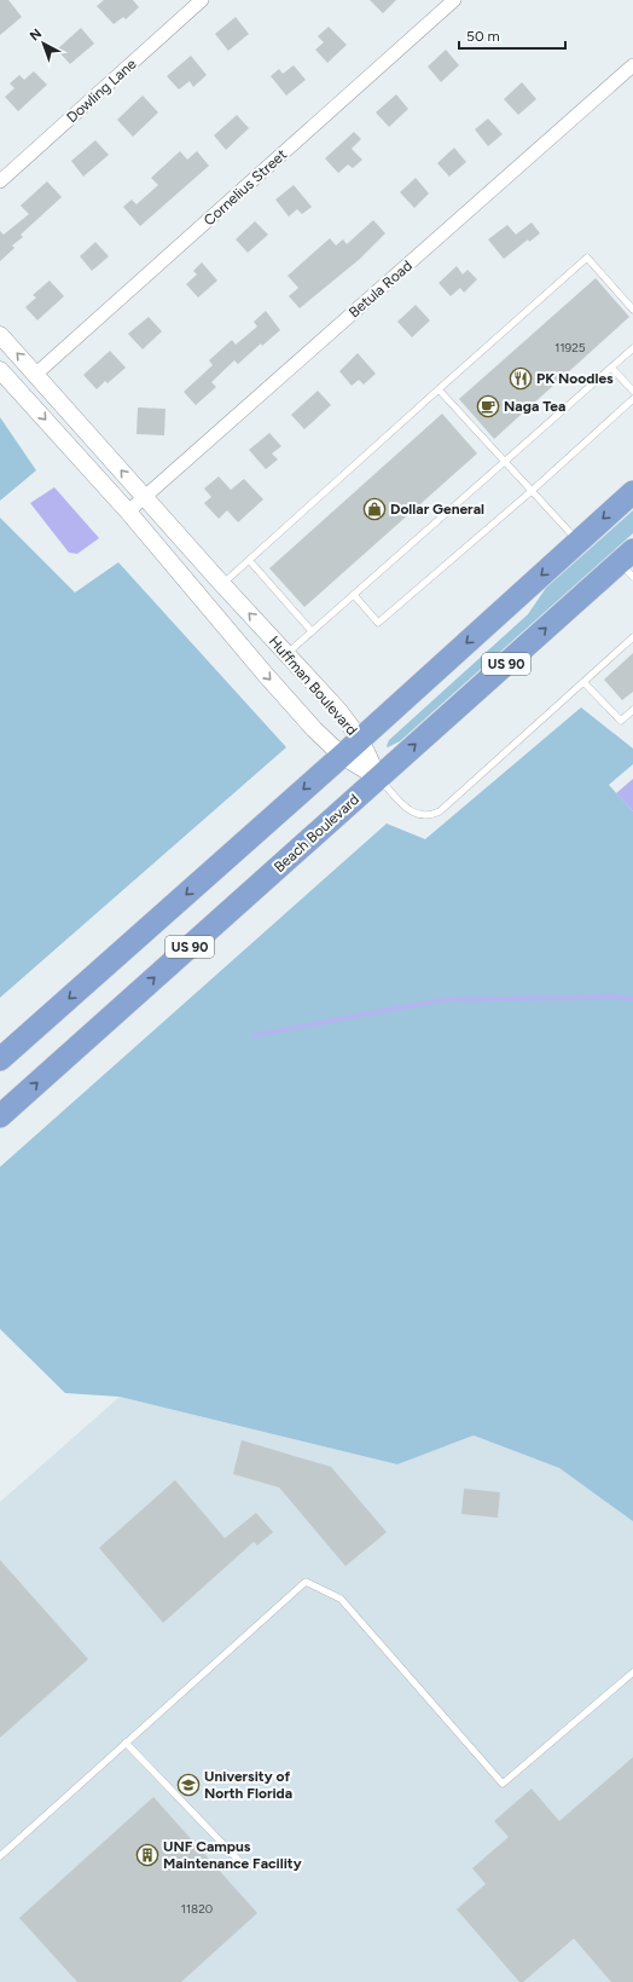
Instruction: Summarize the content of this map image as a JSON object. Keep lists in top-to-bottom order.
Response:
{
  "streets": {
    "highway": ["US 90", "Beach Boulevard"],
    "street": [
      "Dowling Lane",
      "Cornelius Street",
      "Betula Road",
      "Huffman Boulevard"
    ]
  },
  "crossings": [
    ["Cornelius Street", "Huffman Boulevard"],
    ["Betula Road", "Huffman Boulevard"],
    ["US 90", "Huffman Boulevard"],
    ["Huffman Boulevard", "Beach Boulevard"]
  ],
  "places": {
    "restaurant": ["PK Noodles"],
    "cafe": ["Naga Tea"],
    "shop": ["Dollar General"],
    "school or university": ["University of North Florida"],
    "building": ["UNF Campus Maintenance Facility"]
  },
  "house_numbers": ["11925", "11820"],
  "scale_bar": "50 m",
  "north": "top left"
}
